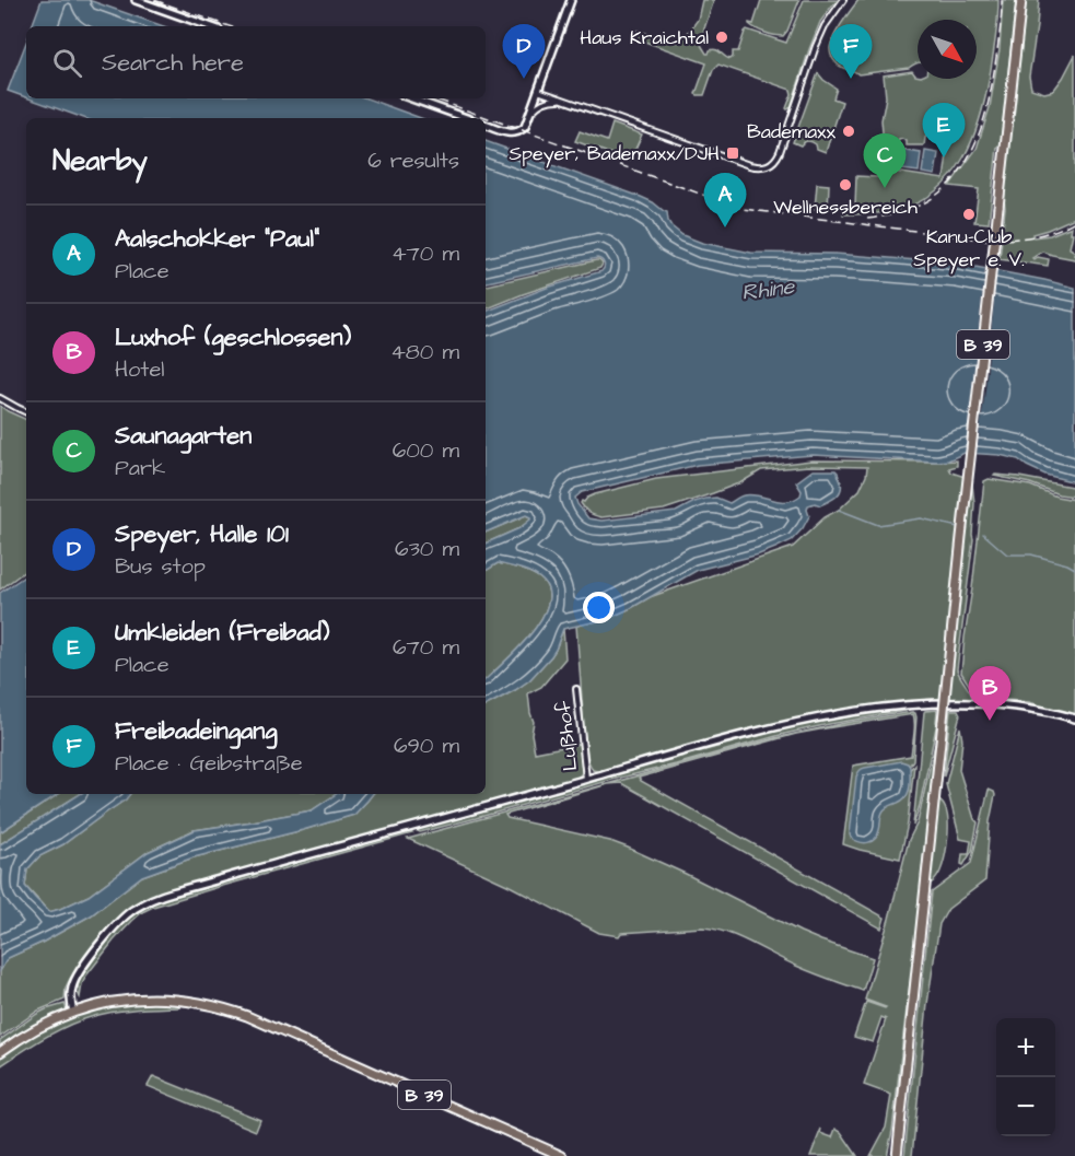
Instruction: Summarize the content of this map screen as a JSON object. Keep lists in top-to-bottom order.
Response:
{
  "streets": {
    "main road": ["B 39"],
    "street": ["Lußhof"]
  },
  "water": ["Rhine"],
  "places": {
    "other": [
      "Haus Kraichtal",
      "Bademaxx",
      "Wellnessbereich",
      "Kanu-Club Speyer e. V."
    ],
    "transit": ["Speyer, Bademaxx/DJH"]
  },
  "north": "bottom right",
  "page": {
    "pins": [
      "D",
      "F",
      "E",
      "C",
      "A",
      "B"
    ],
    "search": "Search here",
    "heading": ["Nearby", "6 results"],
    "list": [
      {
        "mark": "A",
        "name": "Aalschokker \"Paul\"",
        "note": "Place",
        "value": "470 m"
      },
      {
        "mark": "B",
        "name": "Luxhof (geschlossen)",
        "note": "Hotel",
        "value": "480 m"
      },
      {
        "mark": "C",
        "name": "Saunagarten",
        "note": "Park",
        "value": "600 m"
      },
      {
        "mark": "D",
        "name": "Speyer, Halle 101",
        "note": "Bus stop",
        "value": "630 m"
      },
      {
        "mark": "E",
        "name": "Umkleiden (Freibad)",
        "note": "Place",
        "value": "670 m"
      },
      {
        "mark": "F",
        "name": "Freibadeingang",
        "note": "Place · Geibstraße",
        "value": "690 m"
      }
    ],
    "map_buttons": ["+", "−"]
  }
}
